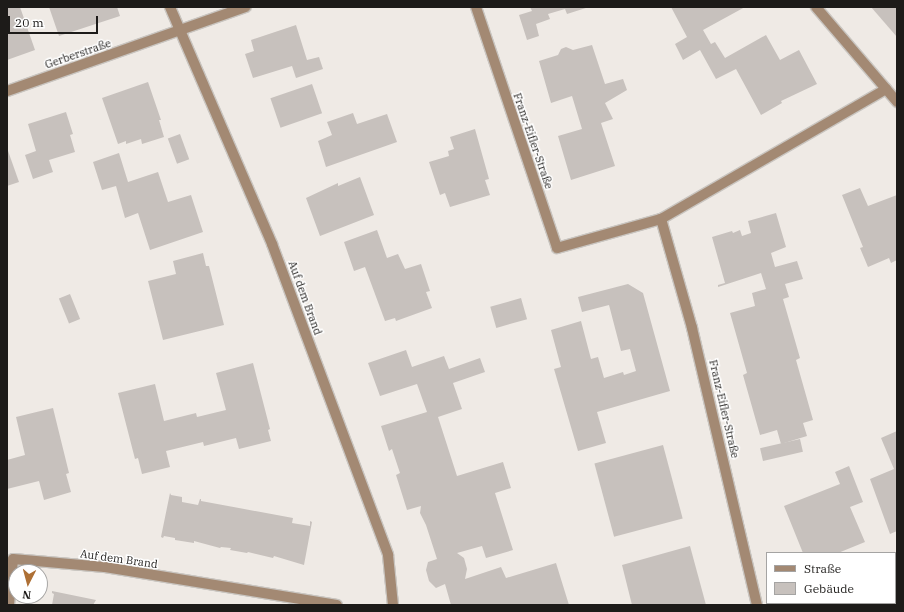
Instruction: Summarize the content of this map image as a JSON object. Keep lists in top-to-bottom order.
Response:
{
  "streets": {
    "street": ["Gerberstraße", "Franz-Eifler-Straße", "Auf dem Brand"]
  },
  "crossings": [
    ["Gerberstraße", "Auf dem Brand"]
  ],
  "legend": ["Straße", "Gebäude"],
  "scale_bar": "20 m",
  "north": "bottom"
}
